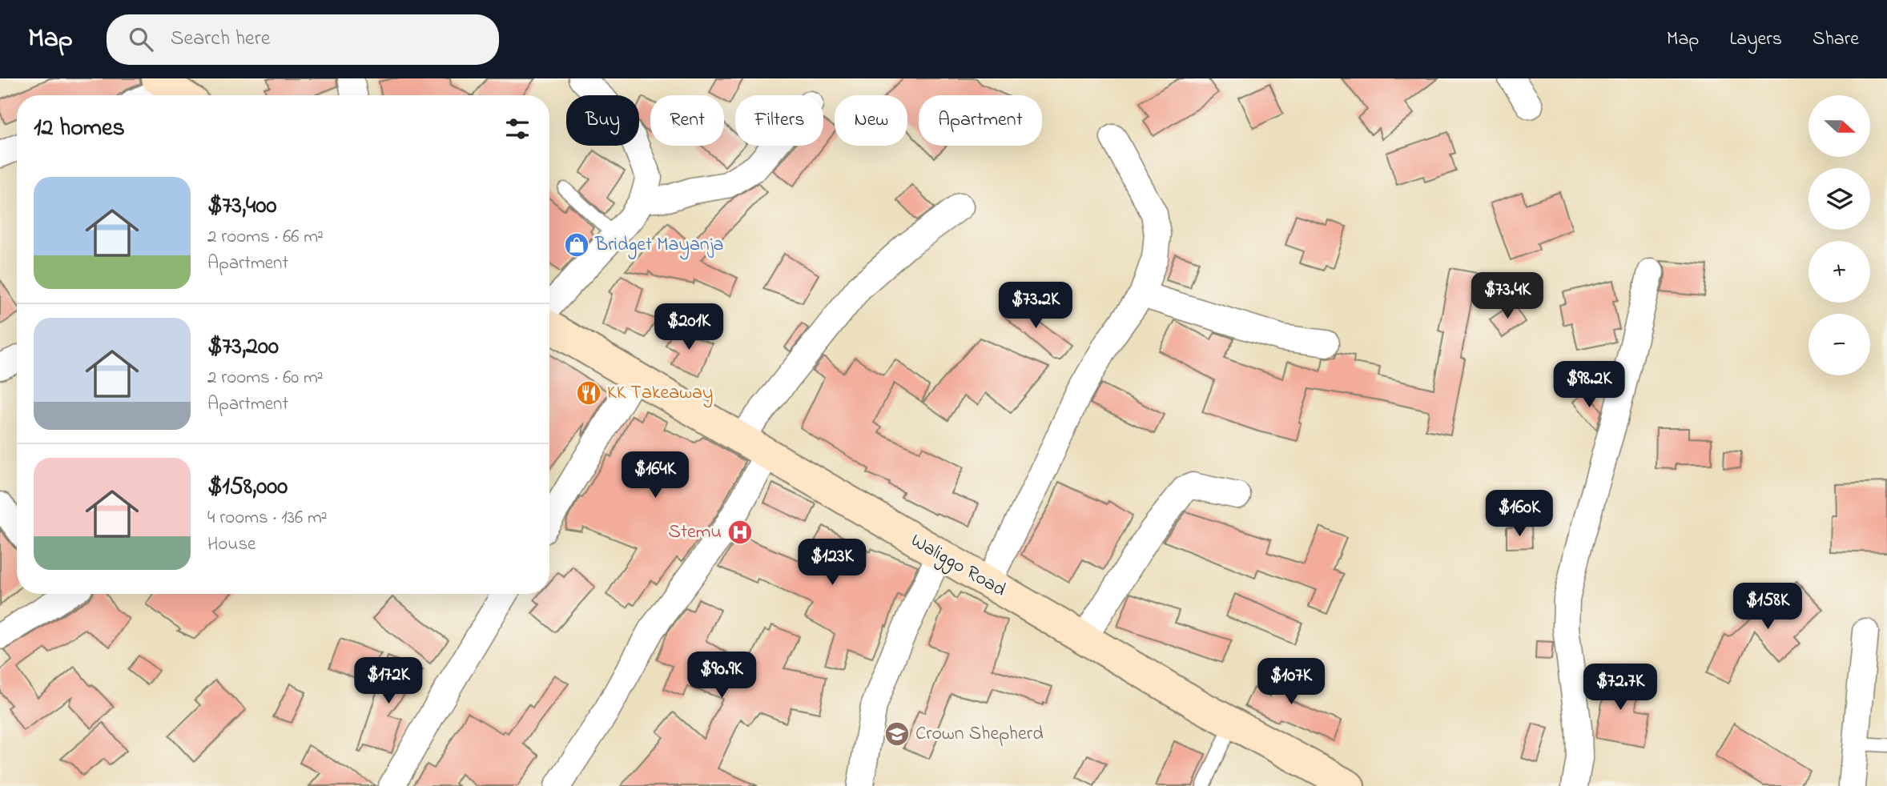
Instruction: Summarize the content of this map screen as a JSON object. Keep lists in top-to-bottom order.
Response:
{
  "streets": {
    "street": ["Waliggo Road"]
  },
  "places": {
    "shop": ["Bridget Mayanja"],
    "restaurant": ["KK Takeaway"],
    "hospital": ["Stemu"],
    "school or university": ["Crown Shepherd"]
  },
  "north": "right",
  "page": {
    "header": "Map",
    "search": "Search here",
    "nav": ["Map", "Layers", "Share"],
    "map_buttons": ["+", "−"],
    "chip": [
      "Buy",
      "Rent",
      "Filters",
      "New",
      "Apartment"
    ],
    "heading": "12 homes",
    "list": [
      {
        "name": "$73,400",
        "note": "2 rooms · 66 m² · Apartment"
      },
      {
        "name": "$73,200",
        "note": "2 rooms · 60 m² · Apartment"
      },
      {
        "name": "$158,000",
        "note": "4 rooms · 136 m² · House"
      }
    ],
    "price": [
      "$73.4K",
      "$73.2K",
      "$201K",
      "$98.2K",
      "$164K",
      "$160K",
      "$123K",
      "$158K",
      "$90.9K",
      "$172K",
      "$107K",
      "$72.7K"
    ]
  }
}
